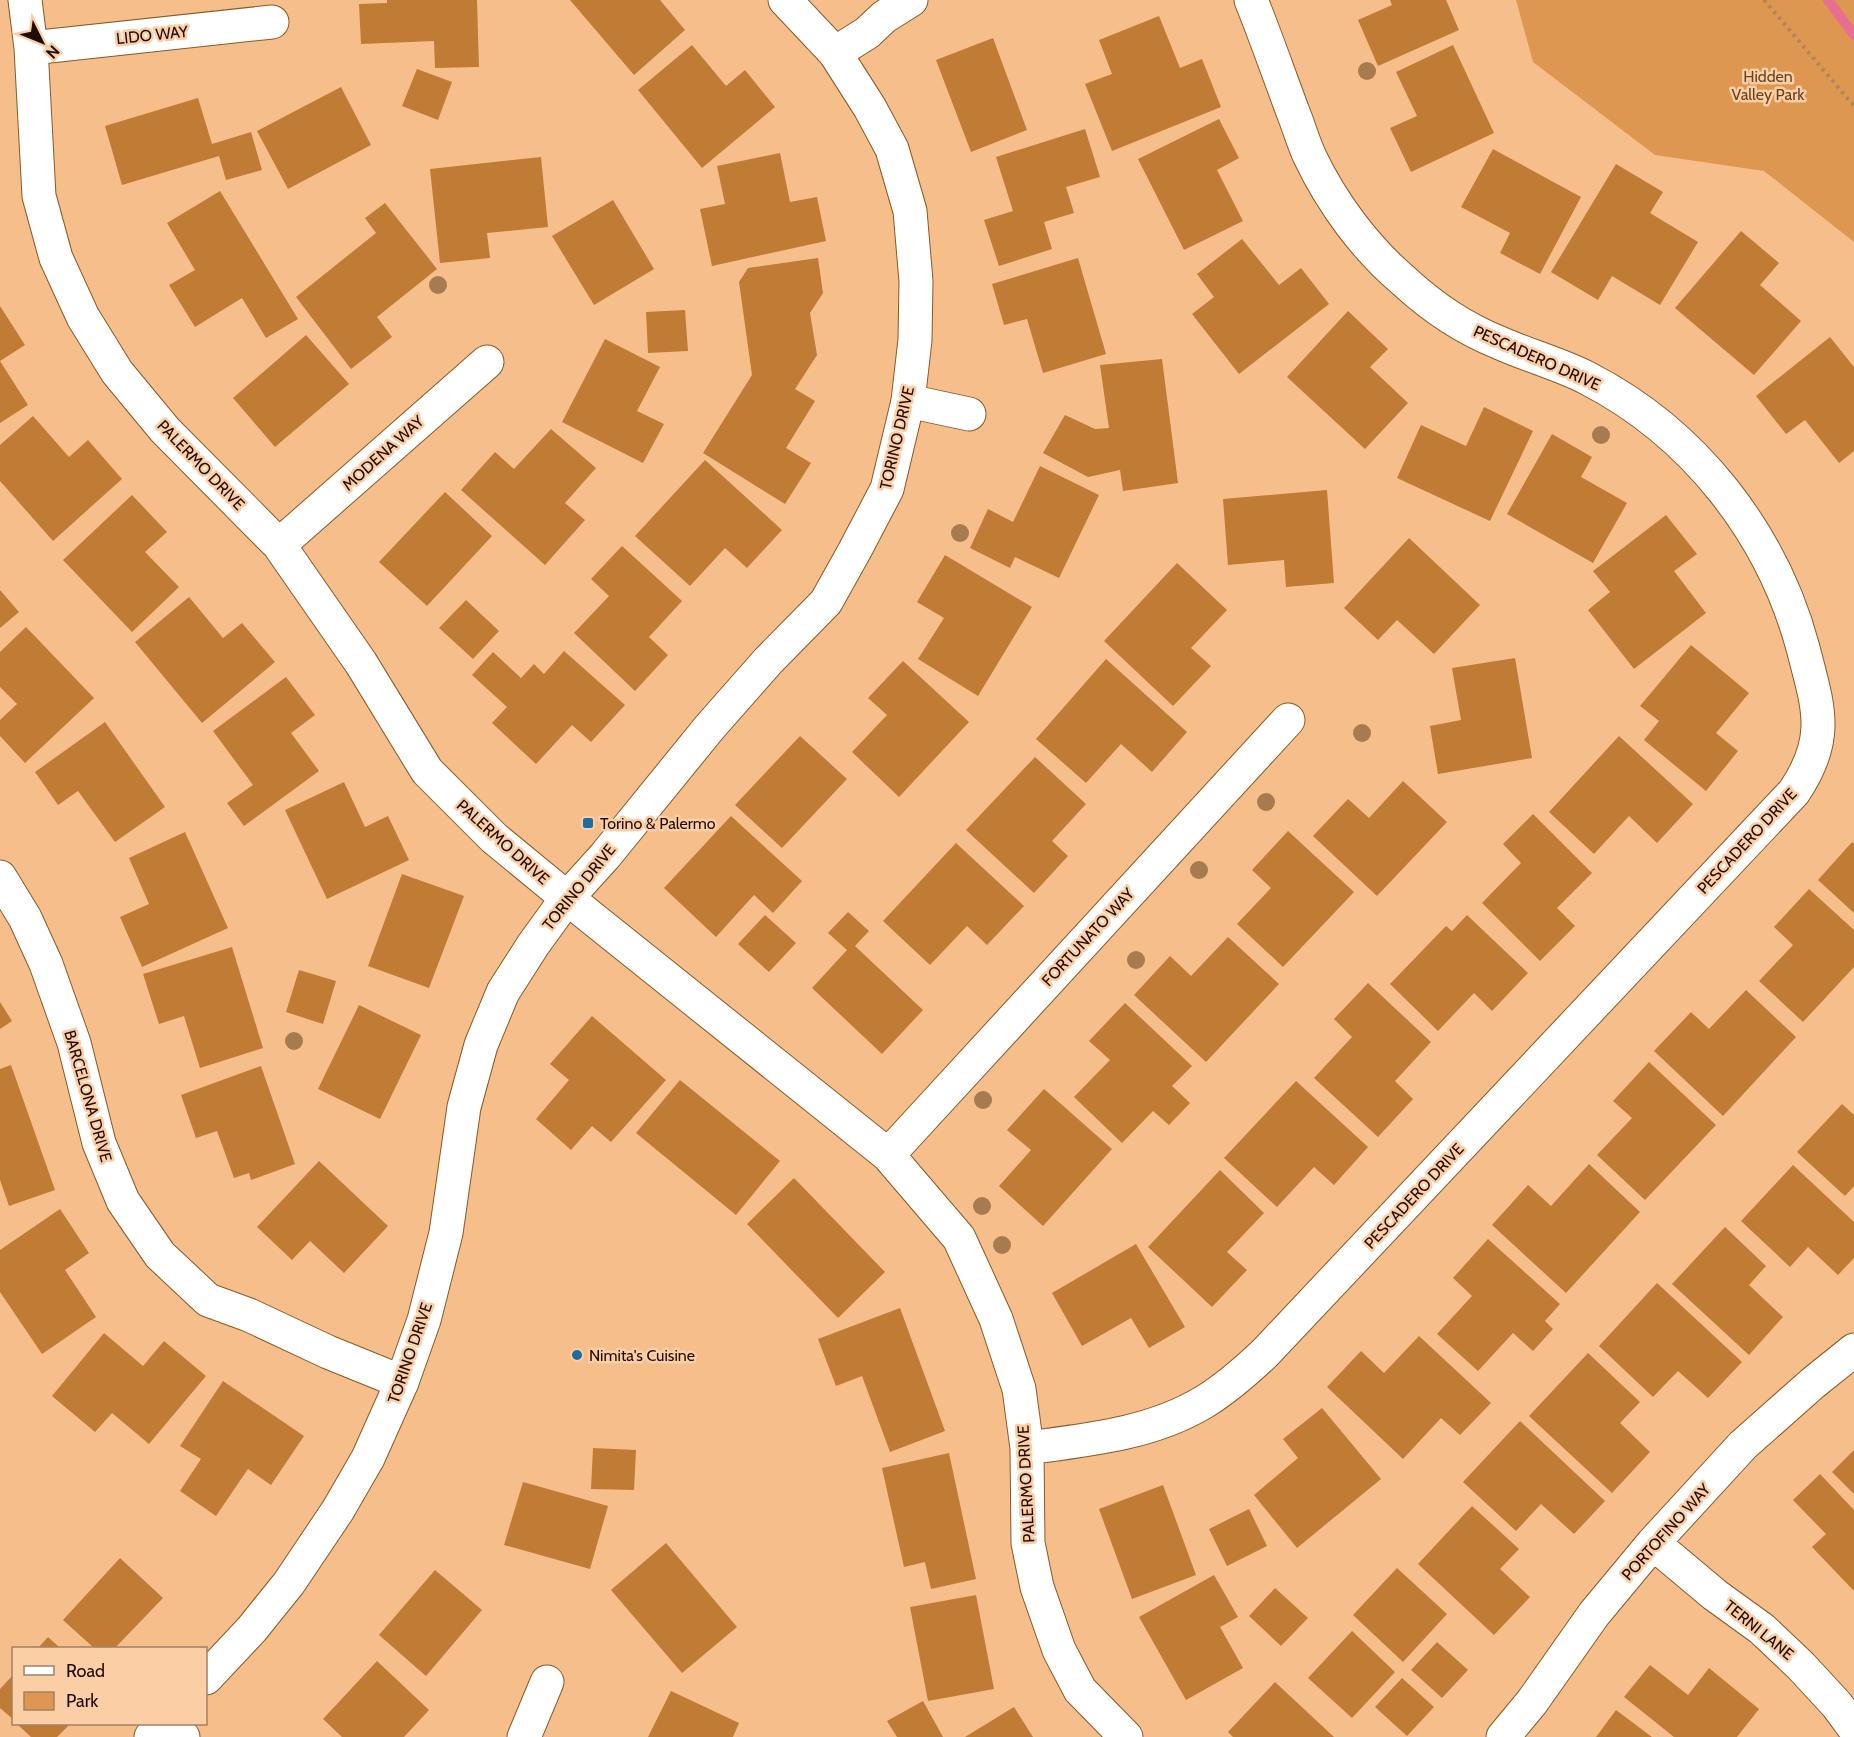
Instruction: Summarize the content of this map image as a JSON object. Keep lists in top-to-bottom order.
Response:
{
  "streets": {
    "street": [
      "LIDO WAY",
      "PESCADERO DRIVE",
      "TORINO DRIVE",
      "MODENA WAY",
      "PALERMO DRIVE",
      "FORTUNATO WAY",
      "BARCELONA DRIVE",
      "PORTOFINO WAY",
      "TERNI LANE"
    ]
  },
  "crossings": [
    ["LIDO WAY", "PALERMO DRIVE"],
    ["PESCADERO DRIVE", "PALERMO DRIVE"],
    ["TORINO DRIVE", "PALERMO DRIVE"],
    ["TORINO DRIVE", "BARCELONA DRIVE"],
    ["MODENA WAY", "PALERMO DRIVE"],
    ["PALERMO DRIVE", "FORTUNATO WAY"],
    ["PORTOFINO WAY", "TERNI LANE"]
  ],
  "parks": ["Hidden Valley Park"],
  "places": {
    "transit": ["Torino & Palermo"],
    "other": ["Nimita's Cuisine"]
  },
  "legend": ["Road", "Park"],
  "north": "bottom right"
}
